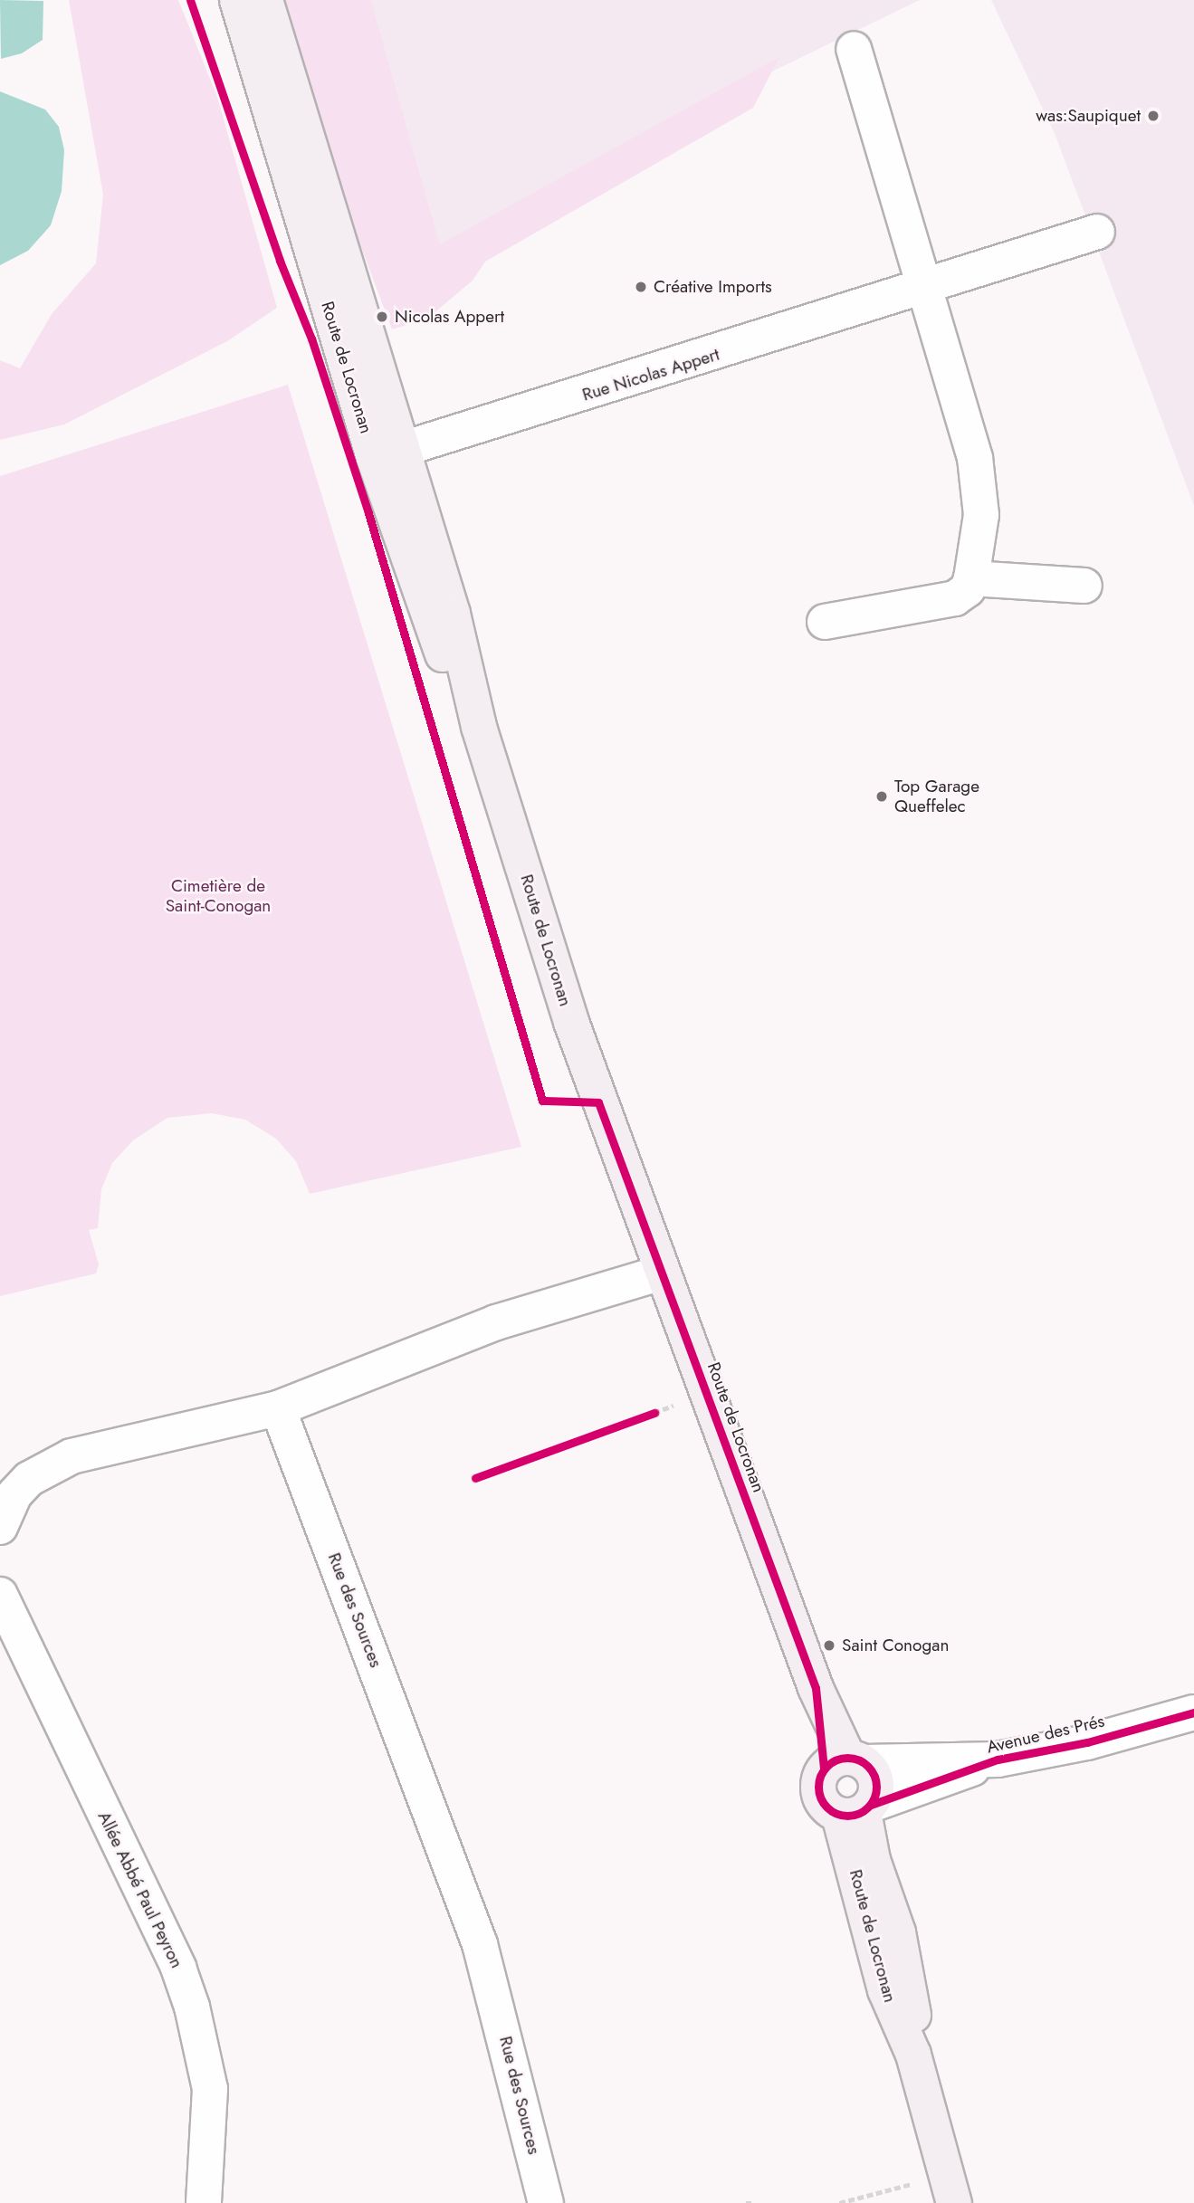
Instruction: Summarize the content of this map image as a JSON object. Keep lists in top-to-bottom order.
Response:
{
  "streets": {
    "main road": ["Route de Locronan"],
    "street": [
      "Rue Nicolas Appert",
      "Rue des Sources",
      "Avenue des Prés",
      "Allée Abbé Paul Peyron"
    ]
  },
  "crossings": [
    ["Route de Locronan", "Rue Nicolas Appert"],
    ["Route de Locronan", "Avenue des Prés"]
  ],
  "parks": ["Cimetière de Saint-Conogan"],
  "places": [
    "was:Saupiquet",
    "Créative Imports",
    "Nicolas Appert",
    "Top Garage Queffelec",
    "Saint Conogan"
  ]
}
